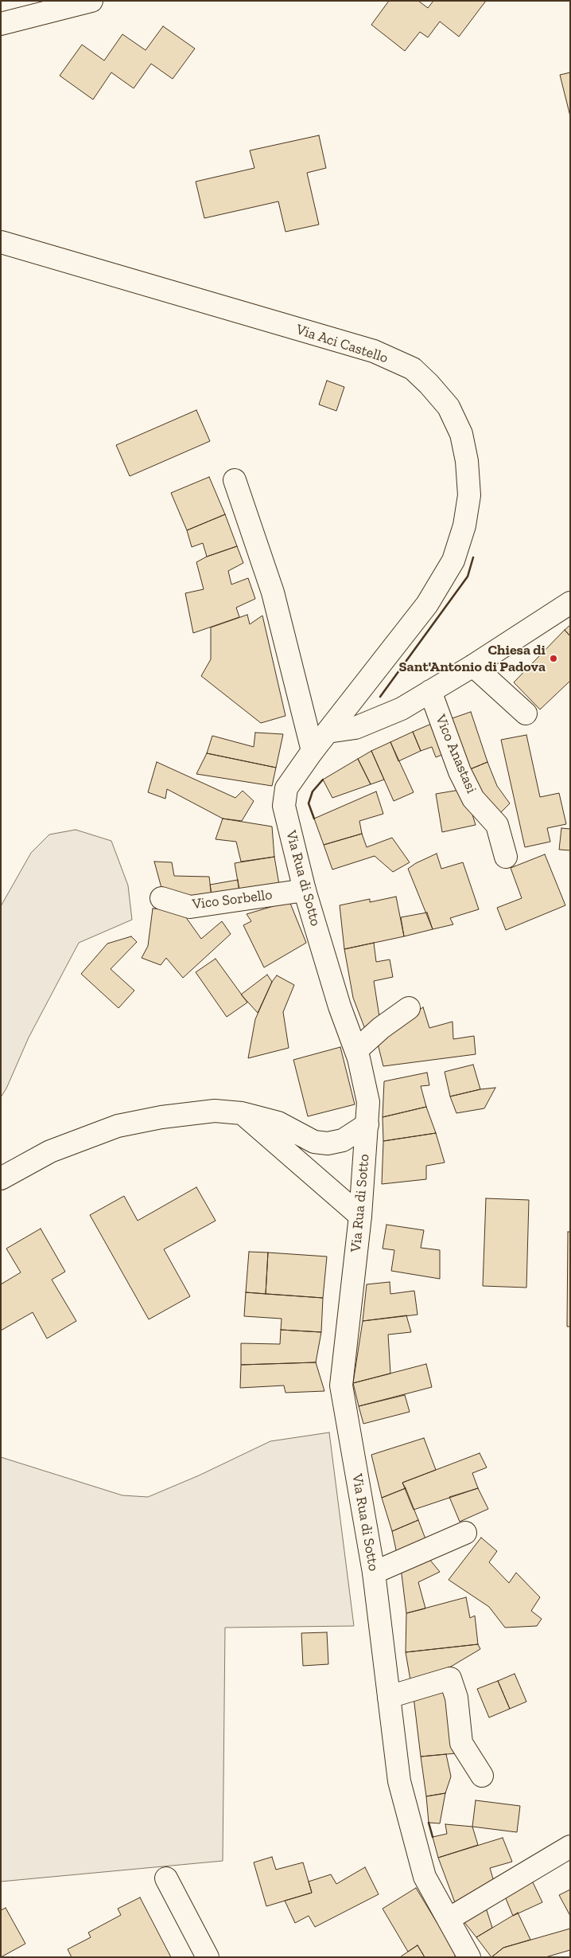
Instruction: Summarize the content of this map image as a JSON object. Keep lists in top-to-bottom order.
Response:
{
  "streets": {
    "street": [
      "Via Aci Castello",
      "Vico Anastasi",
      "Via Rua di Sotto",
      "Vico Sorbello"
    ]
  },
  "crossings": [
    ["Via Aci Castello", "Via Rua di Sotto"],
    ["Via Rua di Sotto", "Vico Sorbello"]
  ],
  "places": ["Chiesa di Sant'Antonio di Padova"]
}
